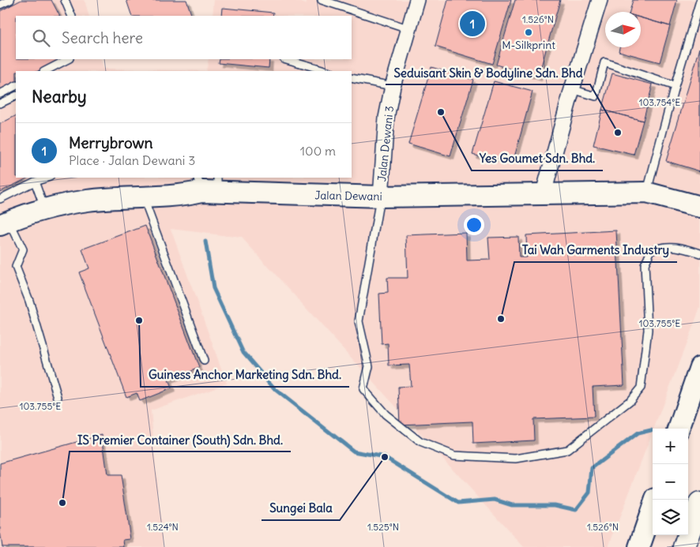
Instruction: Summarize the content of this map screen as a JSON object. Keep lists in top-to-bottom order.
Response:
{
  "streets": {
    "street": ["Jalan Dewani 3", "Jalan Dewani"]
  },
  "crossings": [
    ["Jalan Dewani 3", "Jalan Dewani"]
  ],
  "places": [
    "M-Silkprint",
    "Yes Goumet Sdn. Bhd.",
    "Seduisant Skin & Bodyline Sdn. Bhd",
    "Tai Wah Garments Industry",
    "Guiness Anchor Marketing Sdn. Bhd.",
    "Sungei Bala",
    "IS Premier Container (South) Sdn. Bhd."
  ],
  "north": "right",
  "page": {
    "pins": "1",
    "search": "Search here",
    "heading": "Nearby",
    "list": [
      {
        "mark": "1",
        "name": "Merrybrown",
        "note": "Place · Jalan Dewani 3",
        "value": "100 m"
      }
    ],
    "map_buttons": ["+", "−"]
  },
  "coordinates": [
    "1.526°N",
    "103.754°E",
    "103.755°E",
    "1.524°N",
    "1.525°N"
  ]
}
